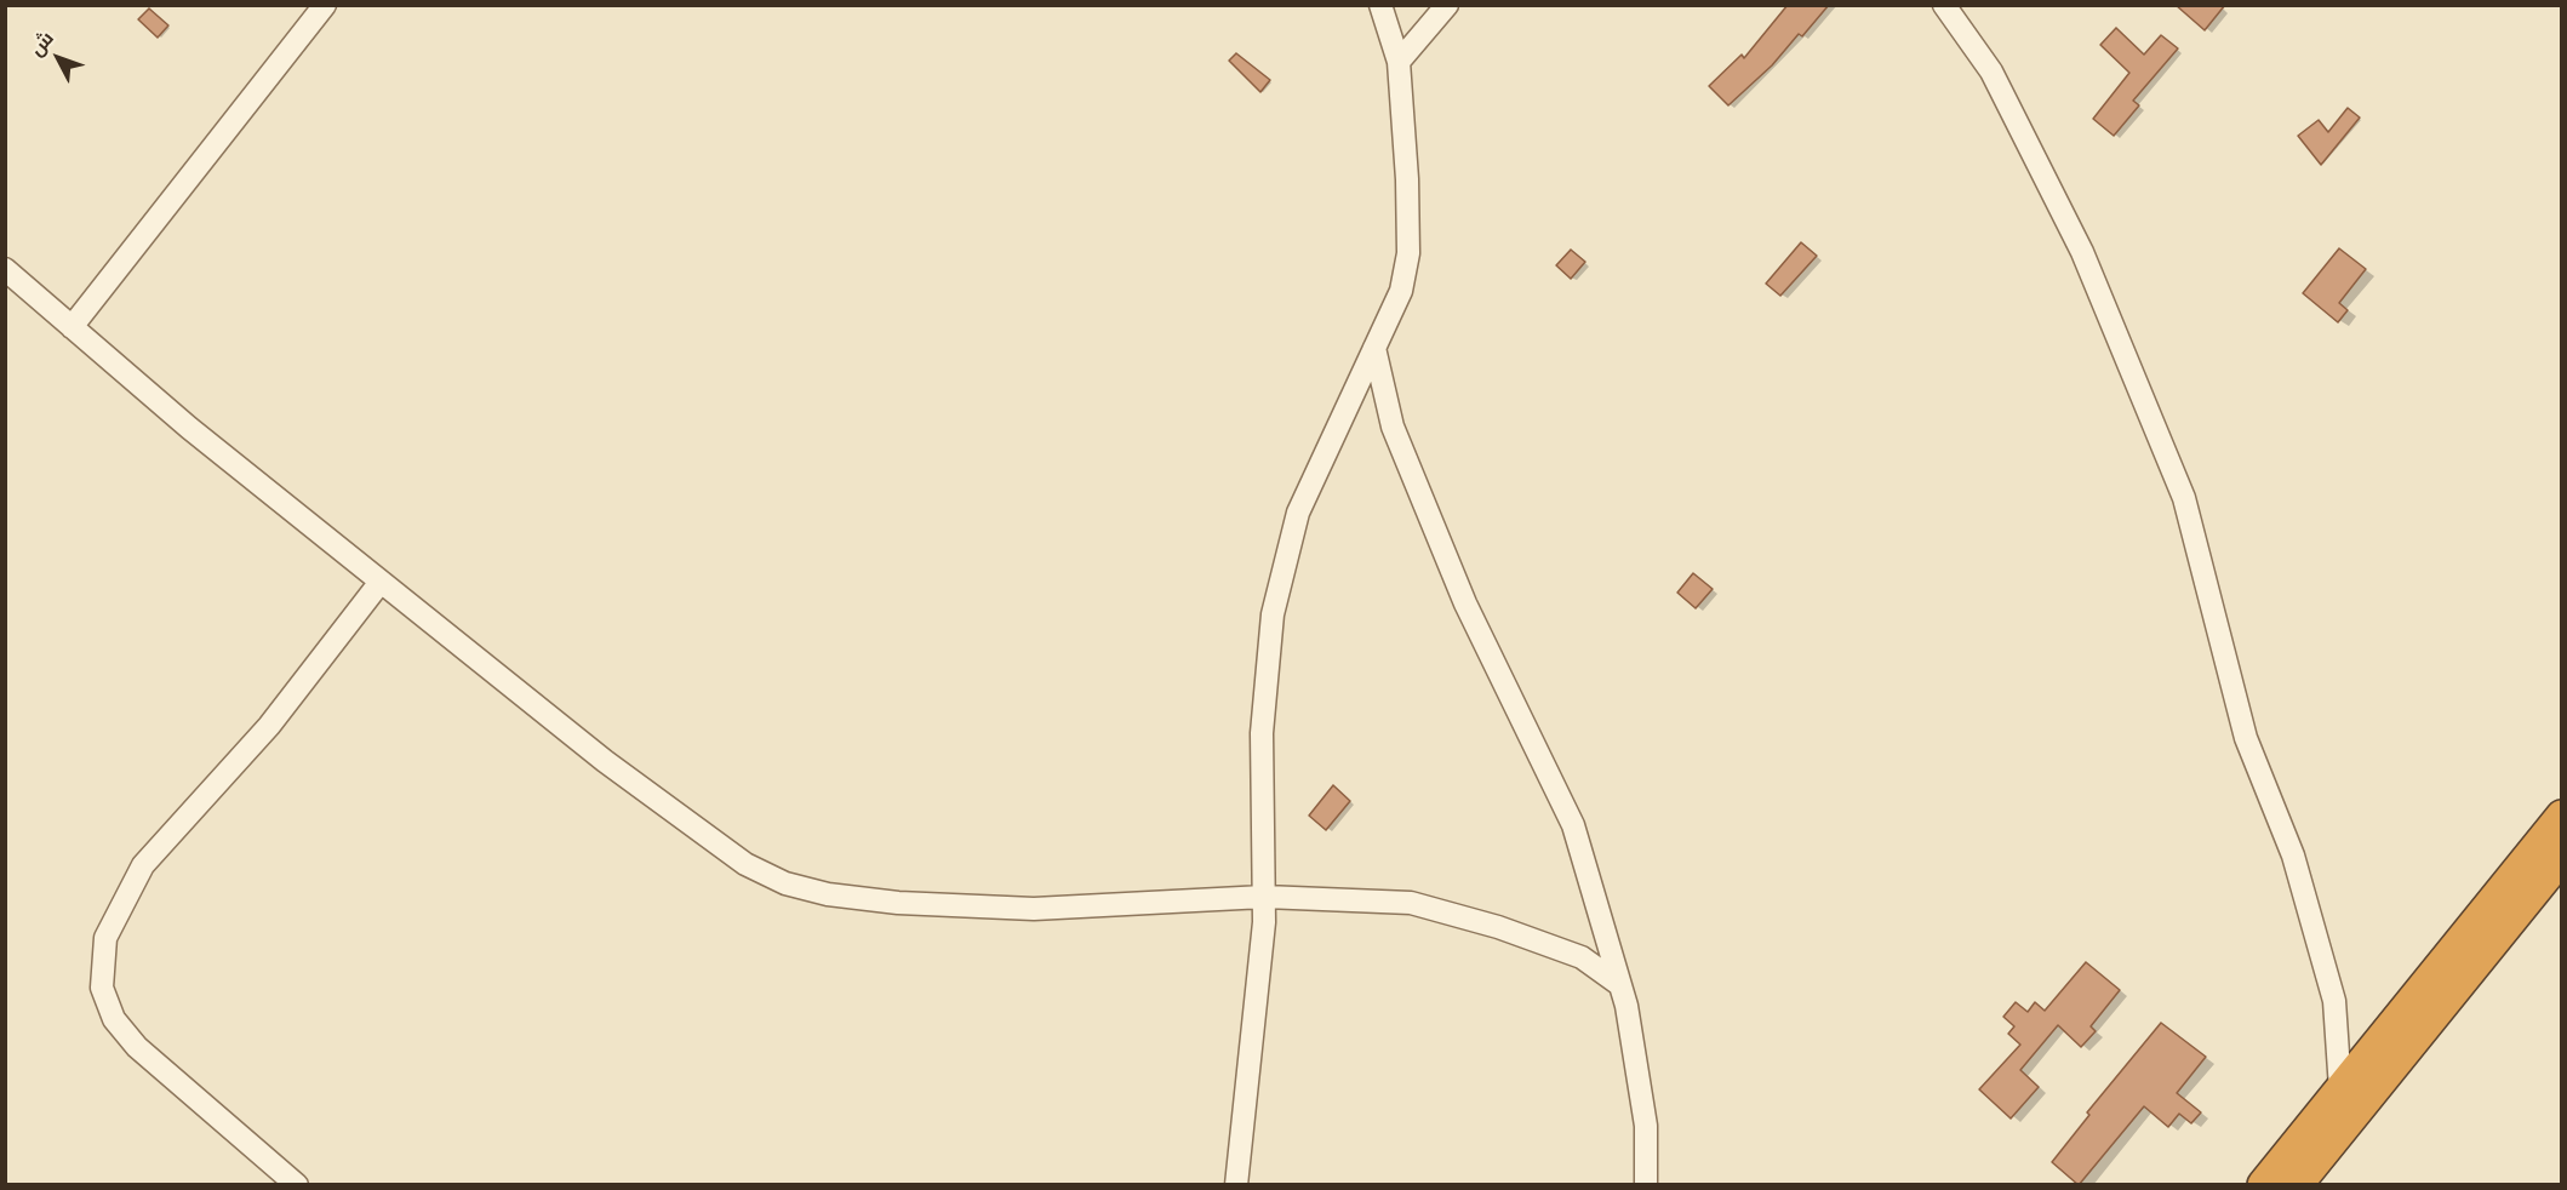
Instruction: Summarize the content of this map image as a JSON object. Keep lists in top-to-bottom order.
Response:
{
  "north": "top left"
}
